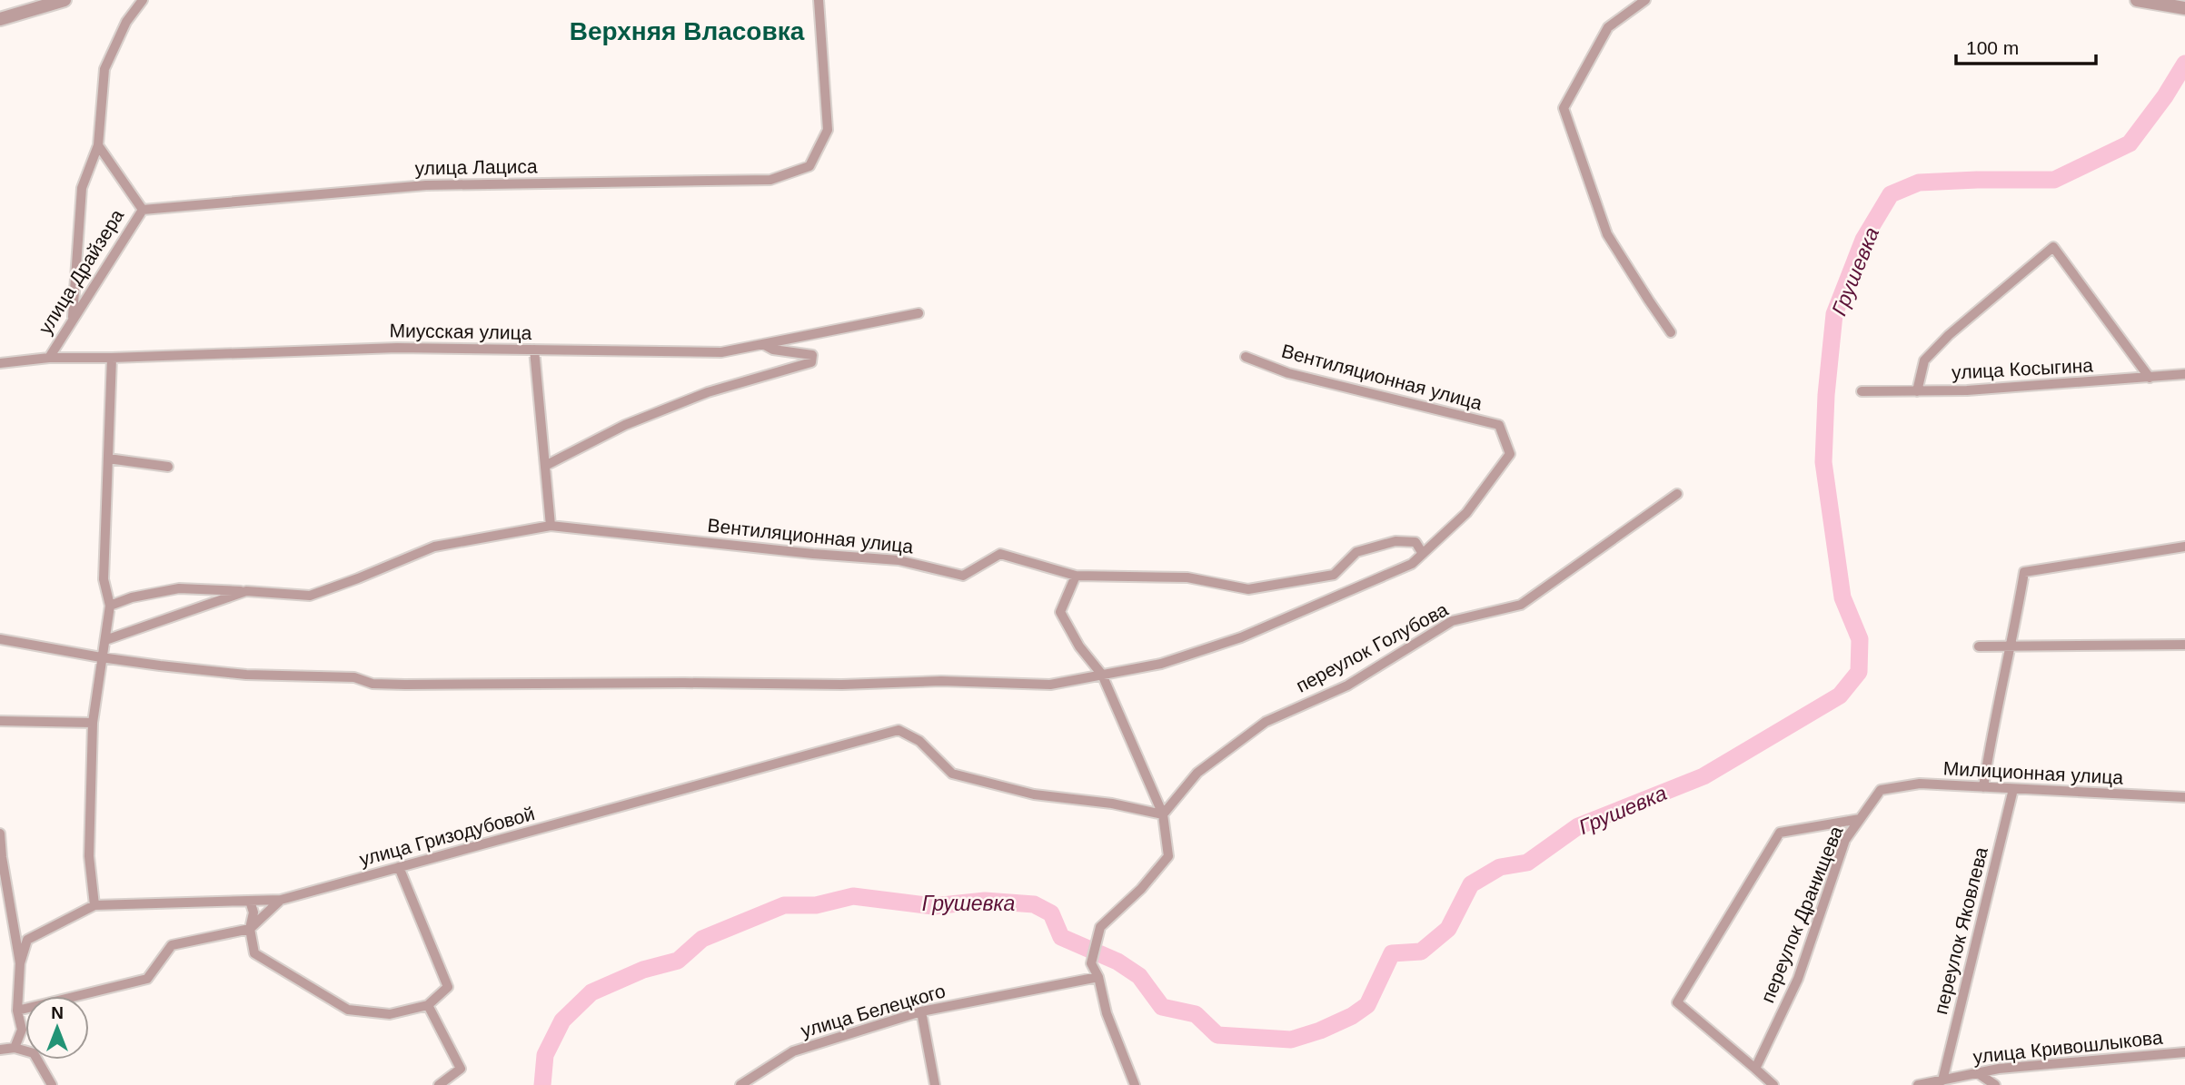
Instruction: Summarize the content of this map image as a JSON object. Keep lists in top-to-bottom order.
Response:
{
  "streets": {
    "street": [
      "улица Лациса",
      "улица Драйзера",
      "Миусская улица",
      "улица Косыгина",
      "Вентиляционная улица",
      "переулок Голубова",
      "Милиционная улица",
      "улица Гризодубовой",
      "переулок Дранищева",
      "переулок Яковлева",
      "улица Белецкого",
      "улица Кривошлыкова"
    ]
  },
  "crossings": [
    ["улица Лациса", "улица Драйзера"],
    ["улица Драйзера", "Миусская улица"],
    ["переулок Голубова", "улица Гризодубовой"],
    ["Милиционная улица", "переулок Дранищева"],
    ["Милиционная улица", "переулок Яковлева"],
    ["переулок Яковлева", "улица Кривошлыкова"]
  ],
  "districts": ["Верхняя Власовка"],
  "water": ["Грушевка"],
  "scale_bar": "100 m",
  "north": "top"
}
